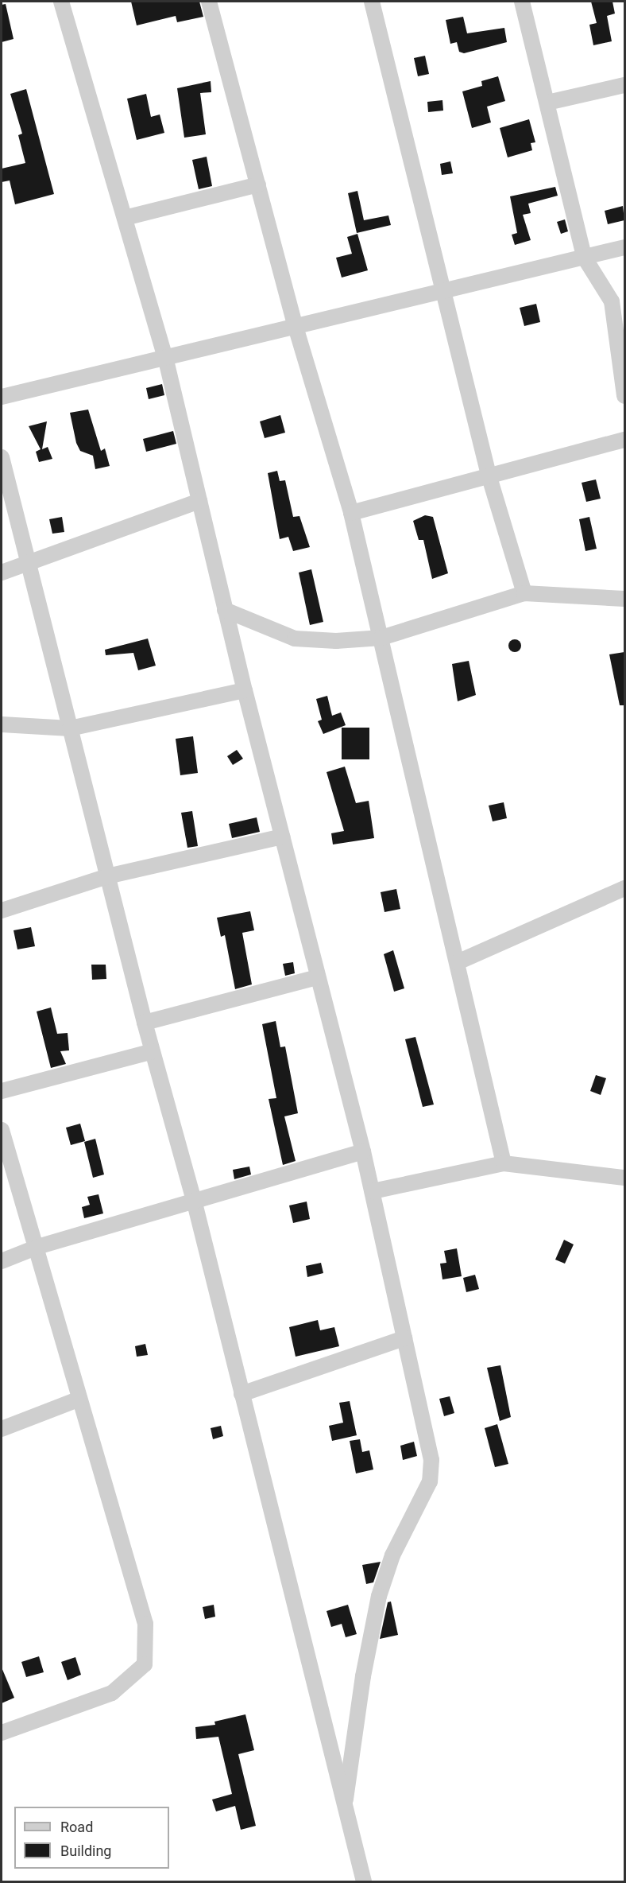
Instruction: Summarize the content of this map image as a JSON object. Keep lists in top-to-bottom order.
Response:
{
  "legend": ["Road", "Building"]
}
